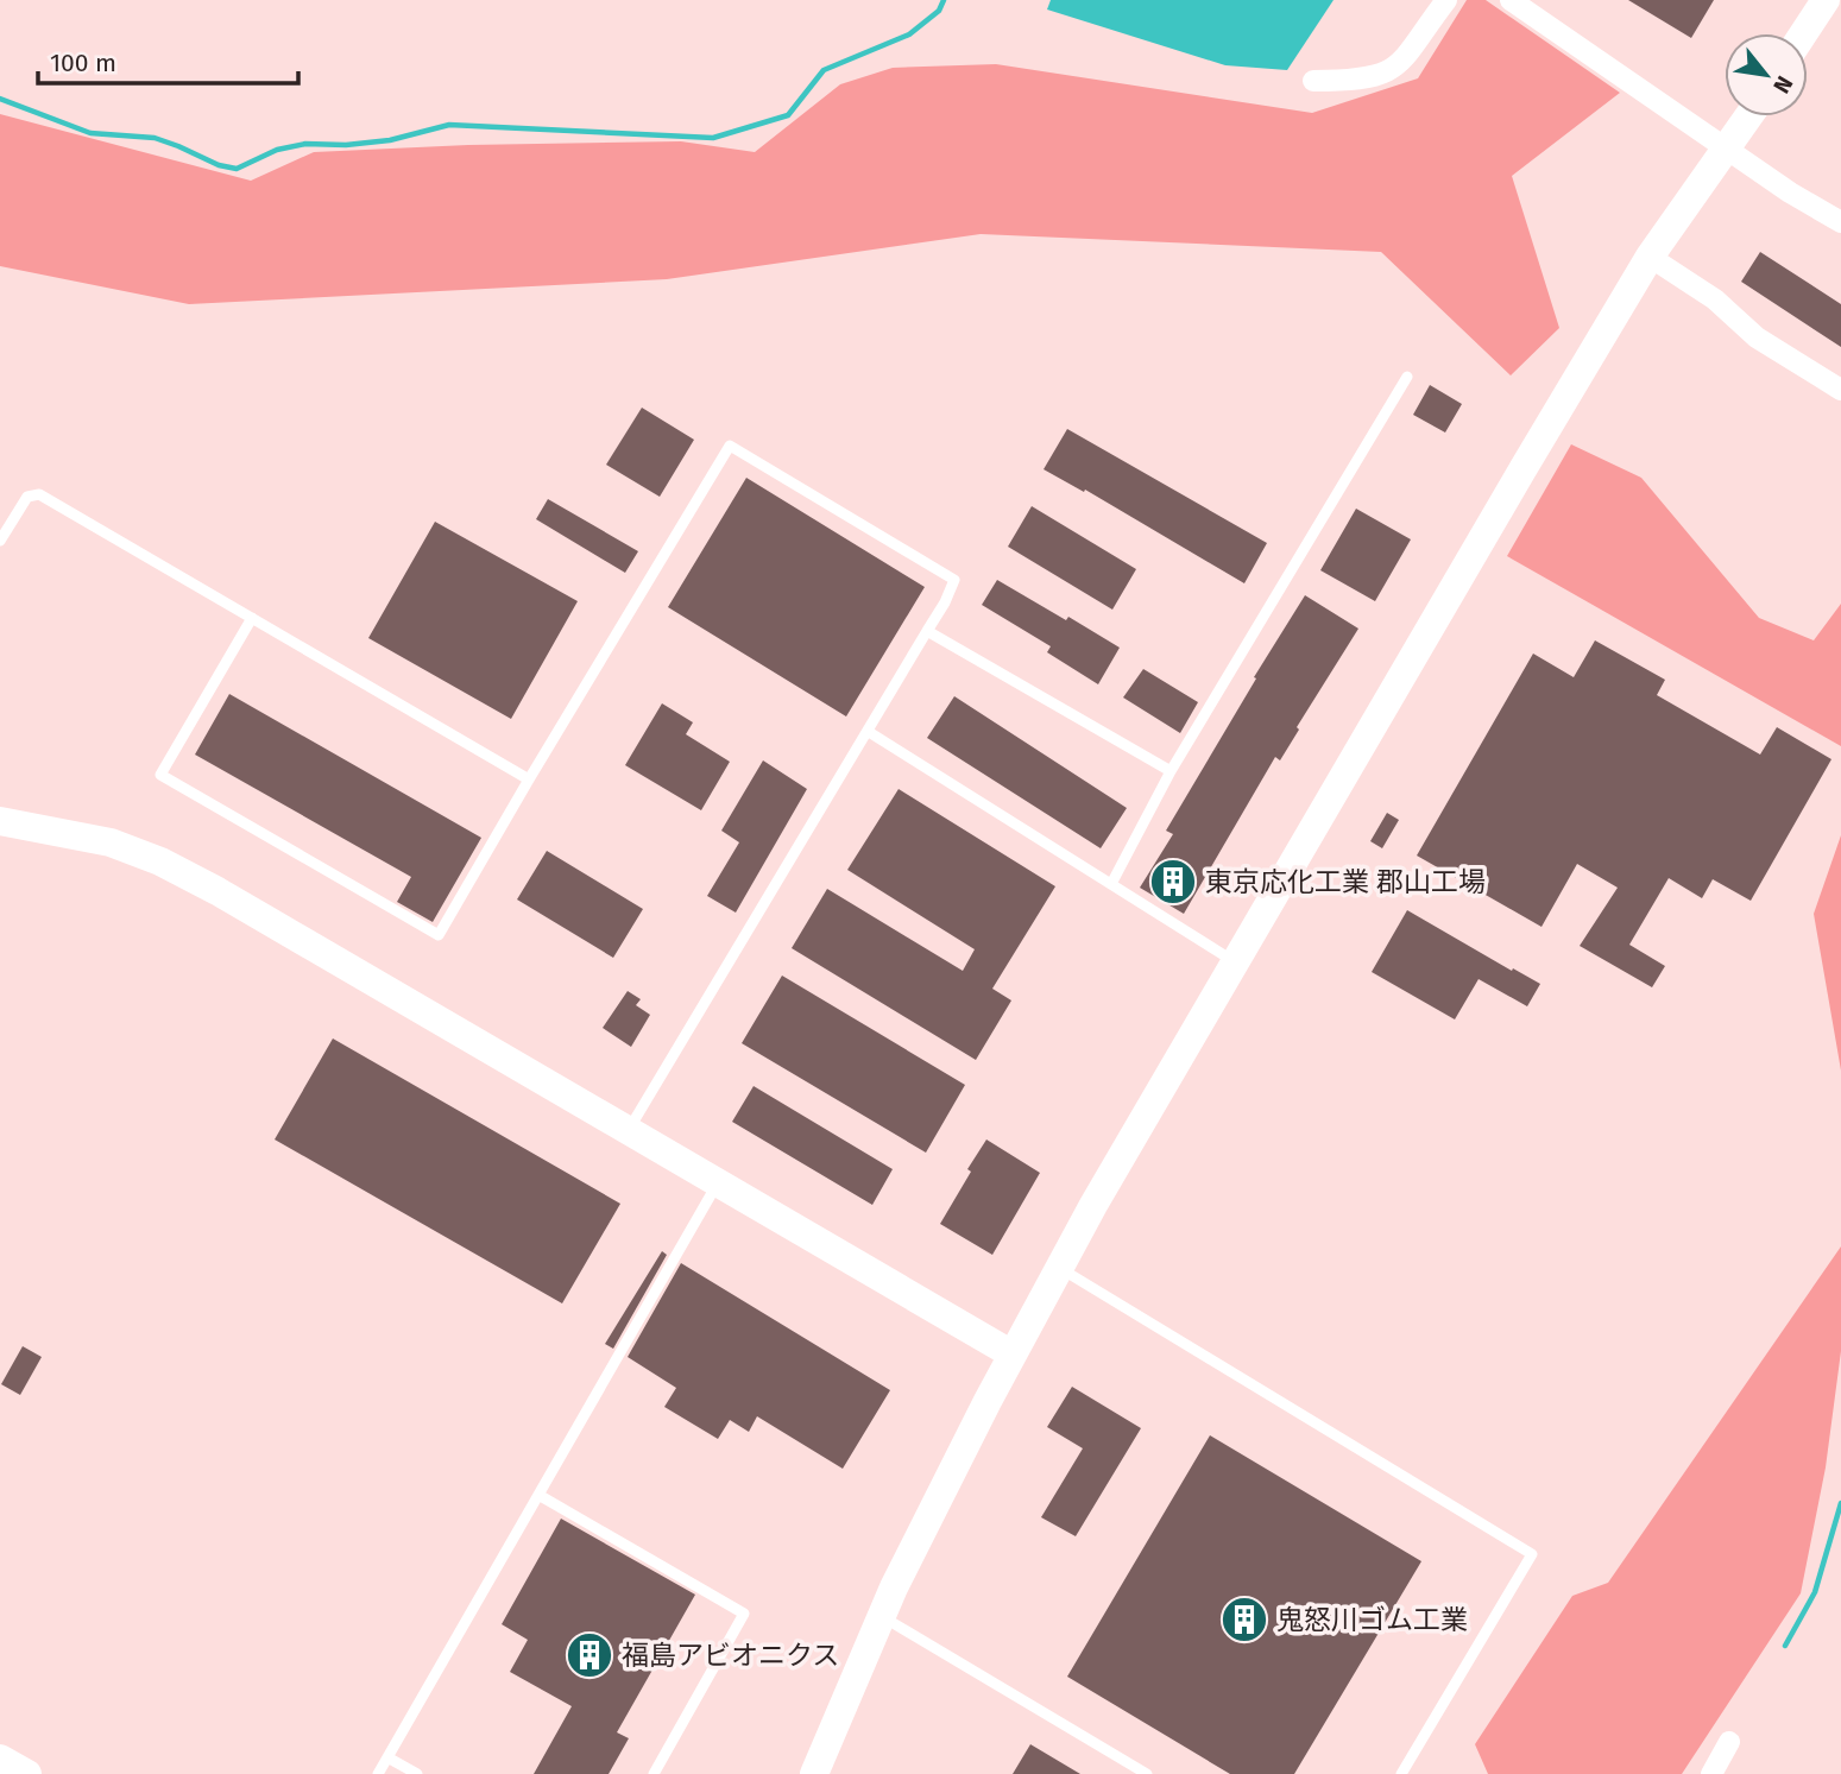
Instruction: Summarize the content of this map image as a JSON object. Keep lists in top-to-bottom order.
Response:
{
  "places": {
    "building": ["東京応化工業 郡山工場", "鬼怒川ゴム工業", "福島アビオニクス"]
  },
  "scale_bar": "100 m",
  "north": "bottom right"
}
